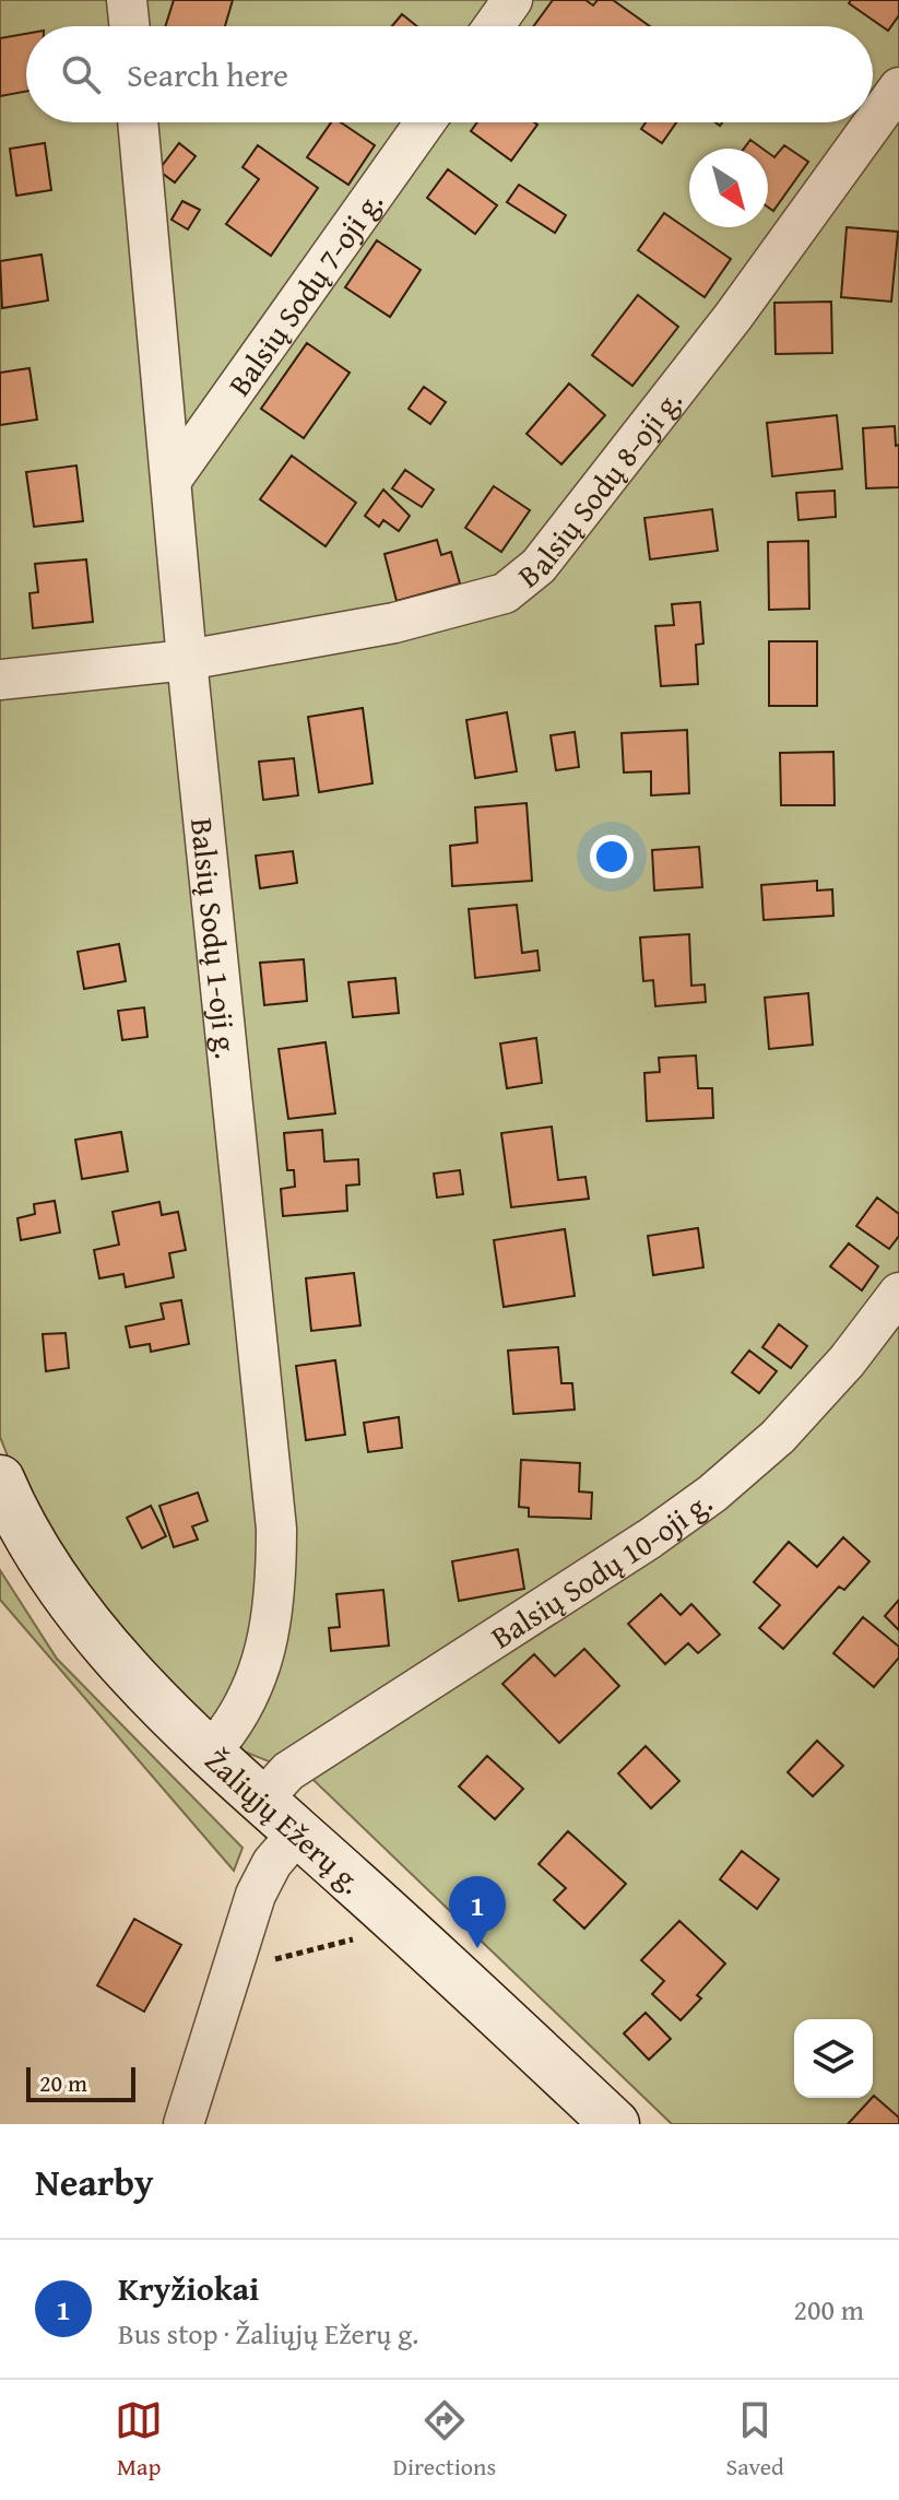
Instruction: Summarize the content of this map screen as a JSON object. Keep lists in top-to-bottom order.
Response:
{
  "streets": {
    "main road": ["Žaliųjų Ežerų g."],
    "street": [
      "Balsių Sodų 7-oji g.",
      "Balsių Sodų 8-oji g.",
      "Balsių Sodų 1-oji g.",
      "Balsių Sodų 10-oji g."
    ]
  },
  "crossings": [
    ["Balsių Sodų 7-oji g.", "Balsių Sodų 1-oji g."],
    ["Balsių Sodų 8-oji g.", "Balsių Sodų 1-oji g."],
    ["Balsių Sodų 1-oji g.", "Žaliųjų Ežerų g."],
    ["Balsių Sodų 10-oji g.", "Žaliųjų Ežerų g."]
  ],
  "scale_bar": "20 m",
  "north": "bottom right",
  "page": {
    "search": "Search here",
    "pins": "1",
    "scale": "20 m",
    "heading": "Nearby",
    "list": [
      {
        "mark": "1",
        "name": "Kryžiokai",
        "note": "Bus stop · Žaliųjų Ežerų g.",
        "value": "200 m"
      }
    ],
    "nav": ["Map", "Directions", "Saved"]
  }
}
